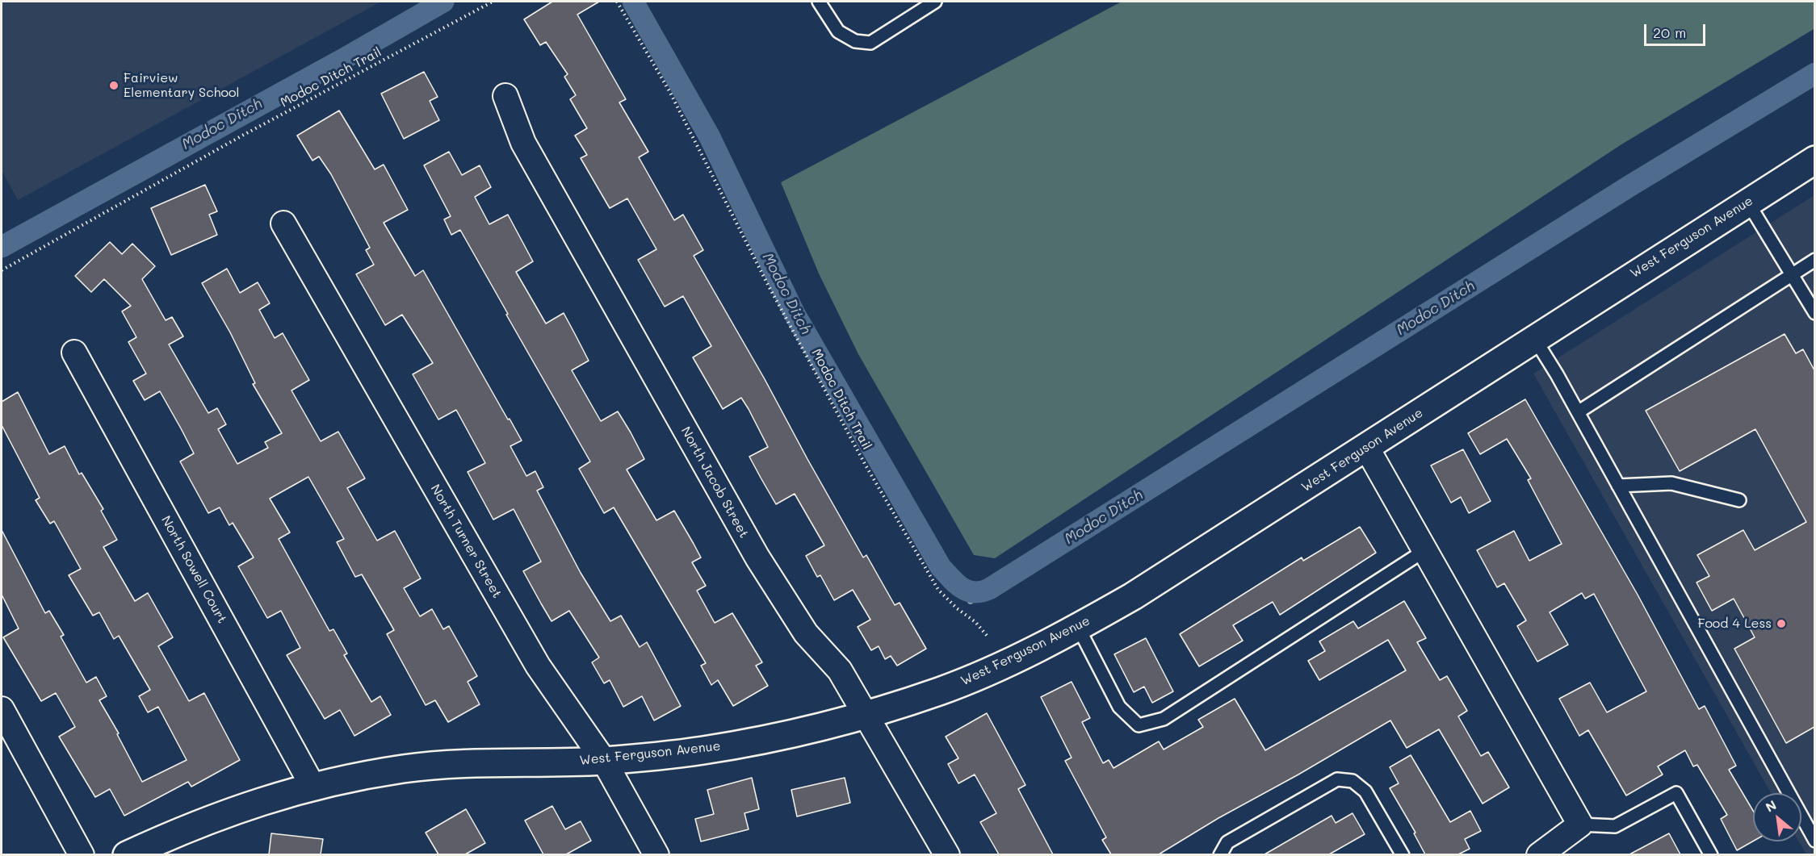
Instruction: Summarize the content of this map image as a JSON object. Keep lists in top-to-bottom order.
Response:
{
  "streets": {
    "street": [
      "West Ferguson Avenue",
      "North Jacob Street",
      "North Turner Street",
      "North Sowell Court"
    ],
    "path": ["Modoc Ditch Trail"]
  },
  "crossings": [
    ["West Ferguson Avenue", "North Jacob Street"],
    ["West Ferguson Avenue", "North Turner Street"],
    ["West Ferguson Avenue", "North Sowell Court"]
  ],
  "water": ["Modoc Ditch"],
  "places": ["Fairview Elementary School", "Food 4 Less"],
  "scale_bar": "20 m",
  "north": "top left"
}
